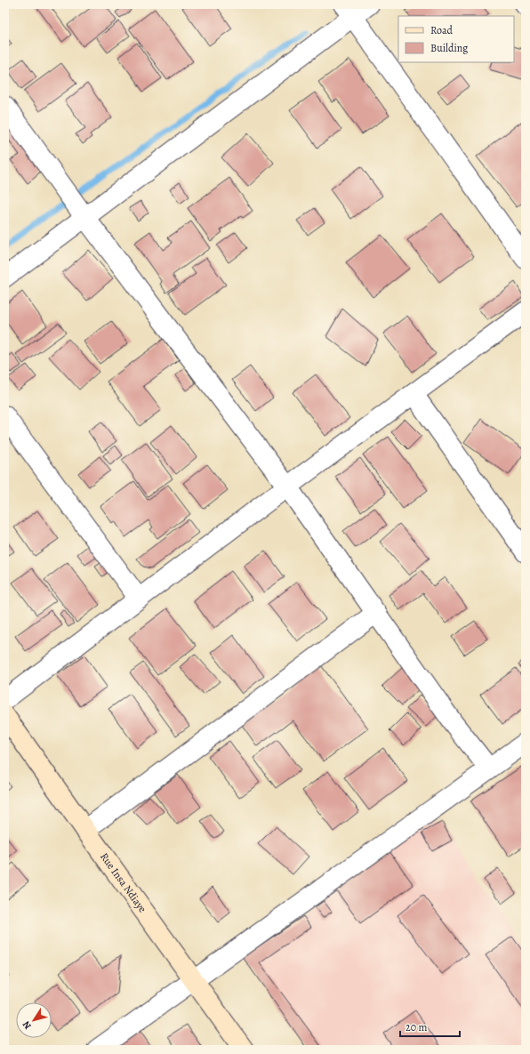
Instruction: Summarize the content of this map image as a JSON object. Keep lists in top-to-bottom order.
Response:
{
  "streets": {
    "main road": ["Rue Insa Ndiaye"]
  },
  "legend": ["Road", "Building"],
  "scale_bar": "20 m",
  "north": "bottom left"
}
